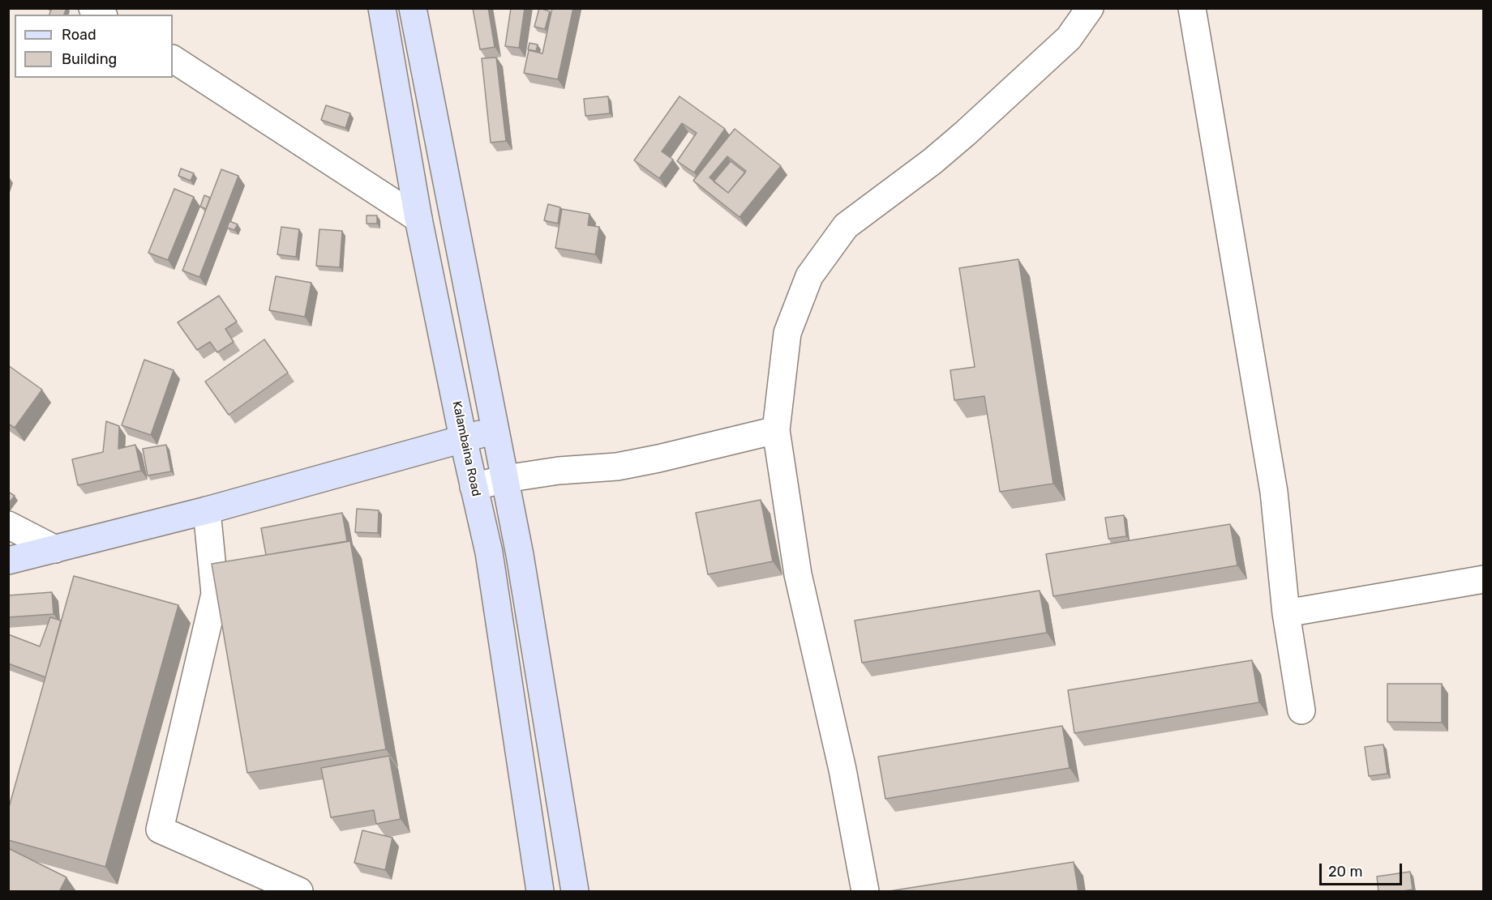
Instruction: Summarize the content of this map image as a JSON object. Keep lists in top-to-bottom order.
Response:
{
  "streets": {
    "main road": ["Kalambaina Road"]
  },
  "legend": ["Road", "Building"],
  "scale_bar": "20 m"
}
